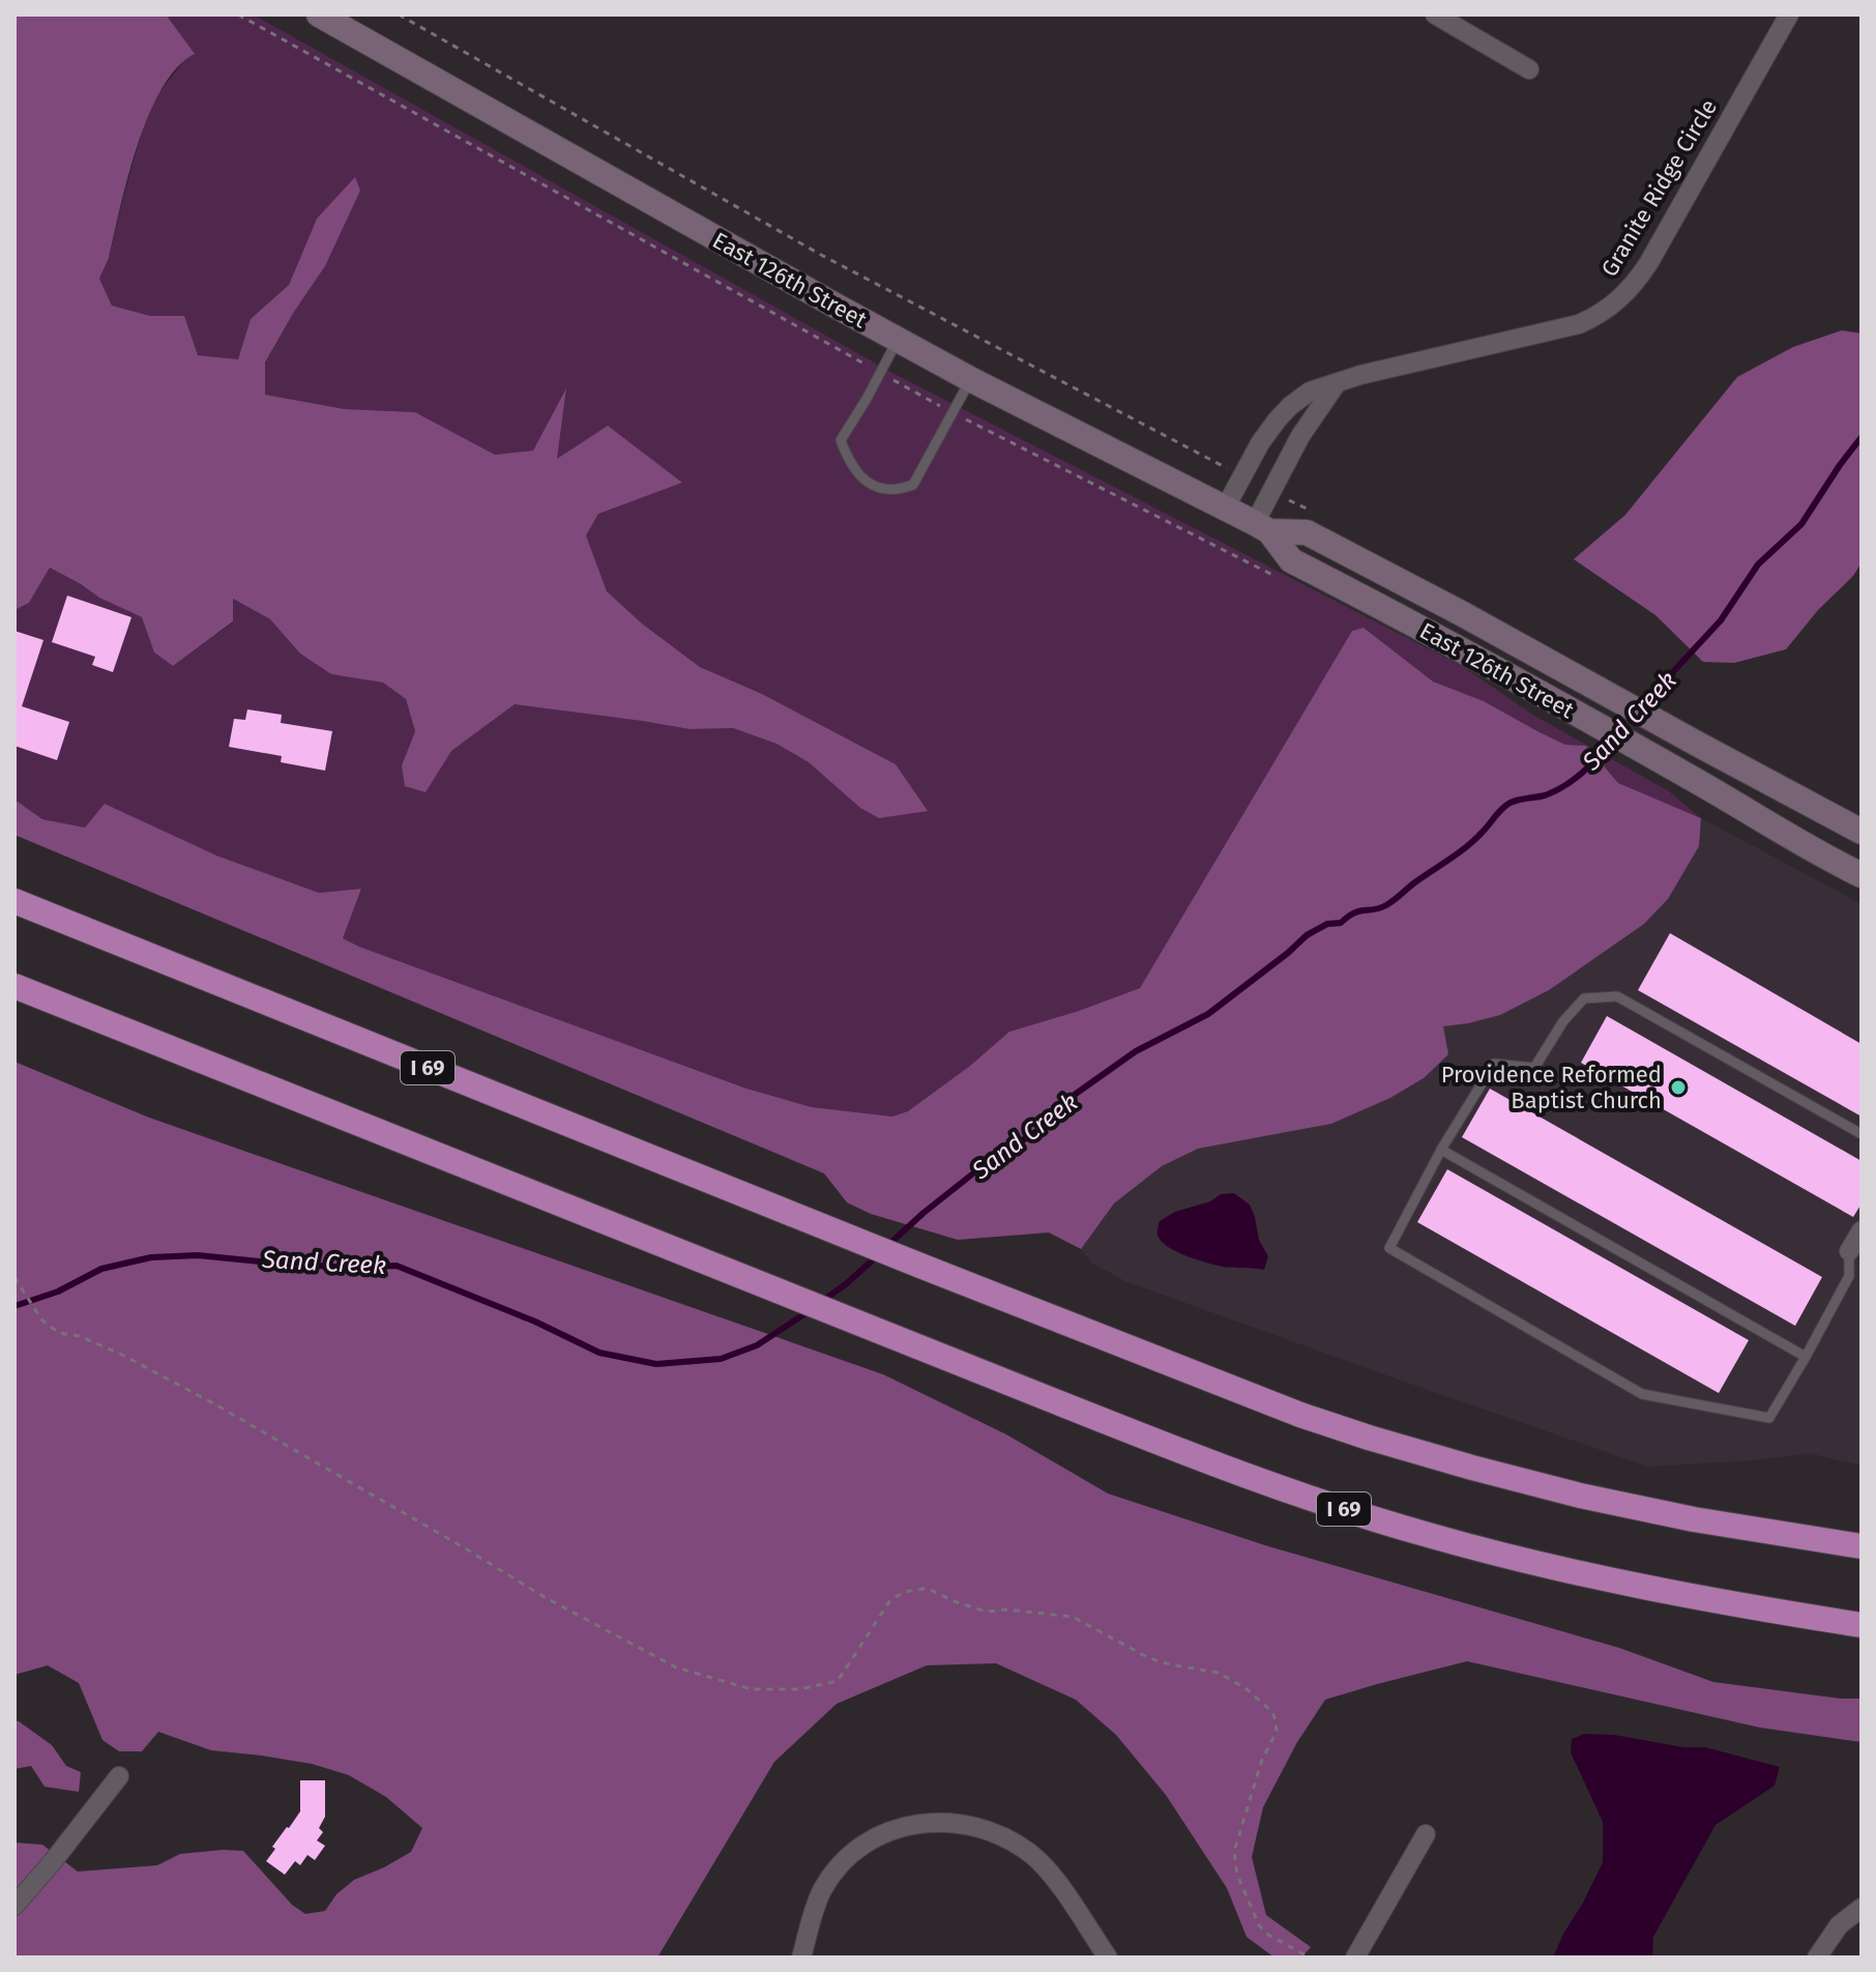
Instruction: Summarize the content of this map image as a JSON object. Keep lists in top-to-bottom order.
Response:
{
  "streets": {
    "highway": ["I 69"],
    "main road": ["East 126th Street"],
    "street": ["Granite Ridge Circle"]
  },
  "crossings": [
    ["Granite Ridge Circle", "East 126th Street"]
  ],
  "water": ["Sand Creek"],
  "places": ["Providence Reformed Baptist Church"]
}
